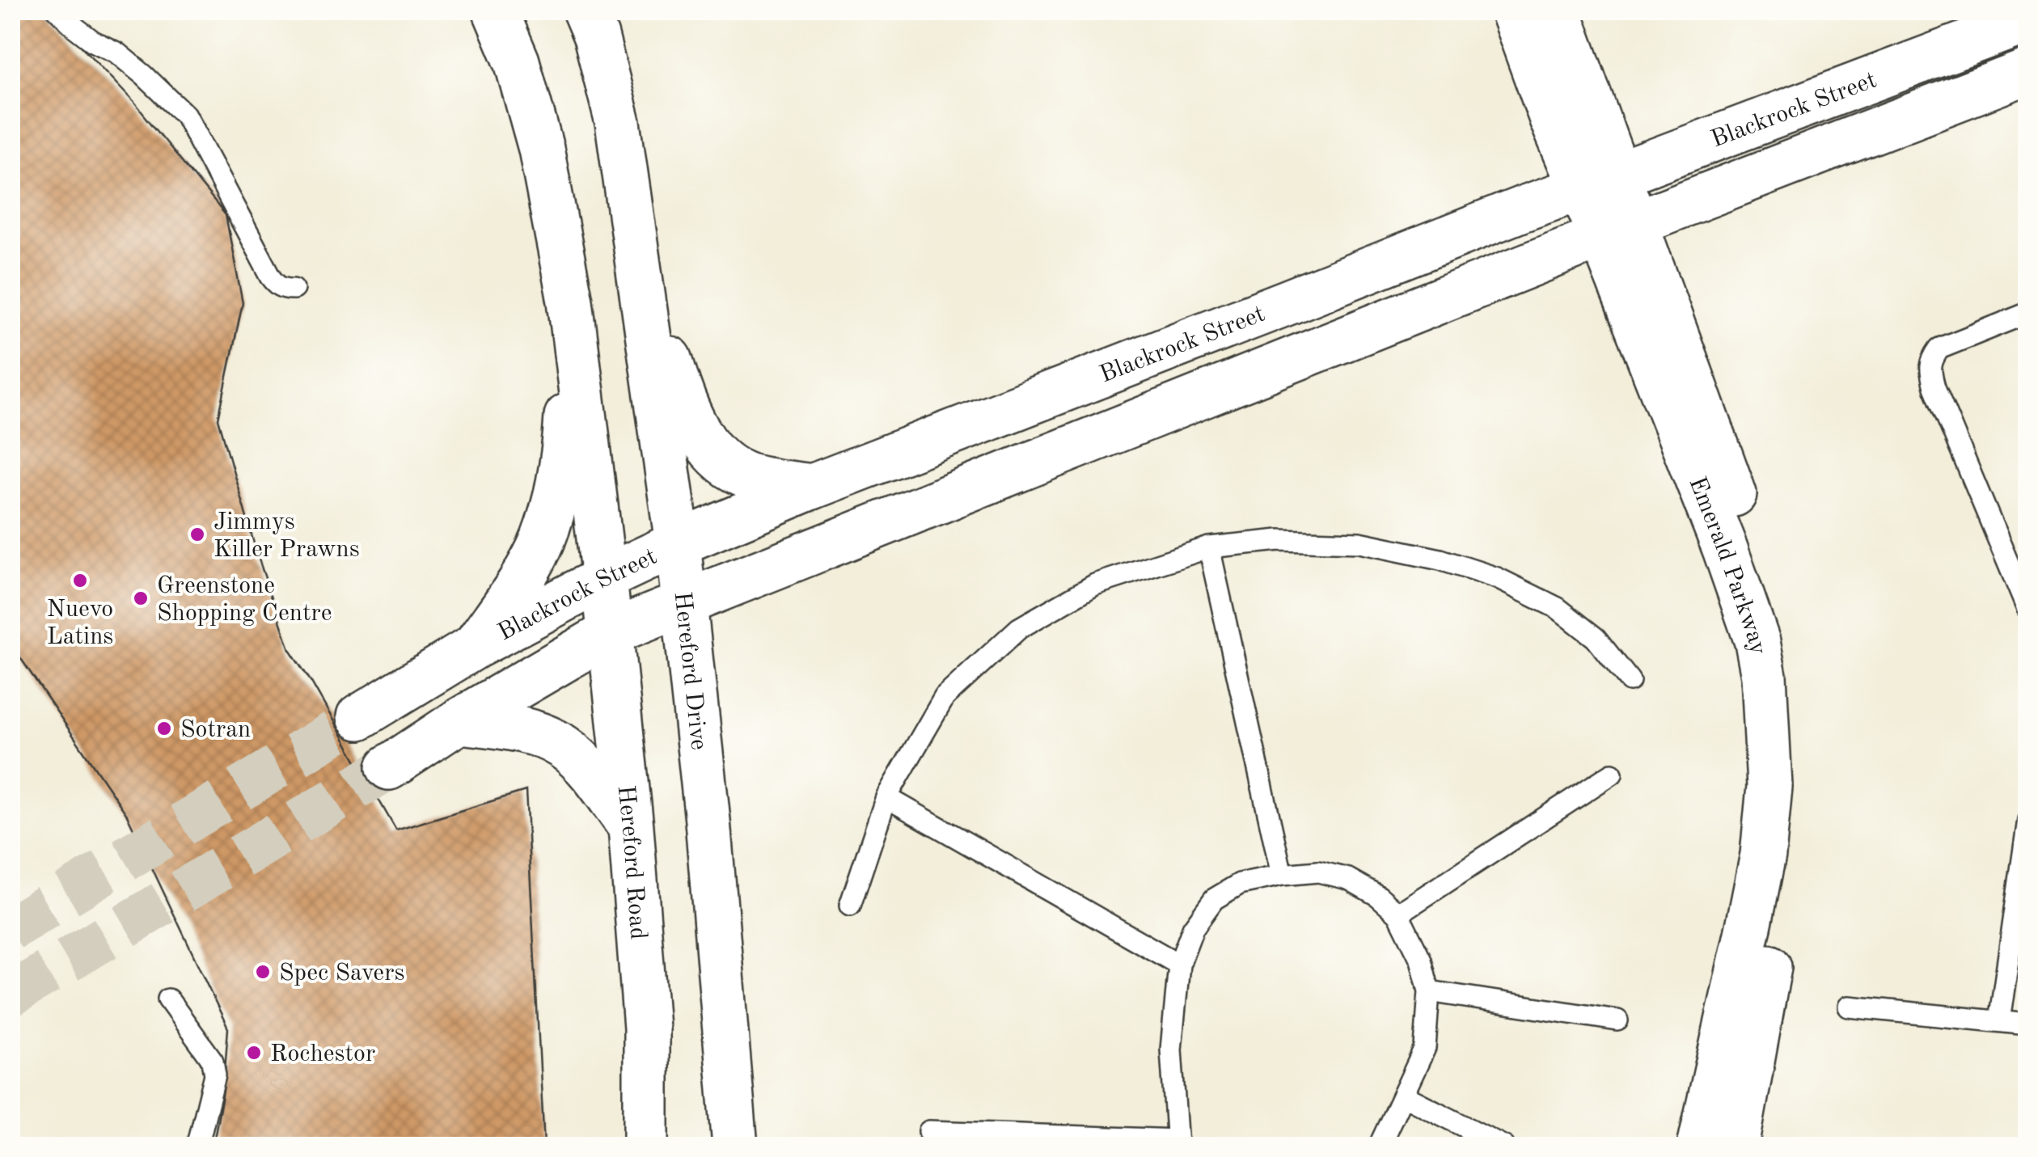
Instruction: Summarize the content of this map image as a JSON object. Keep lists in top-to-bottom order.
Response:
{
  "streets": {
    "street": [
      "Blackrock Street",
      "Emerald Parkway",
      "Hereford Drive",
      "Hereford Road"
    ]
  },
  "crossings": [
    ["Blackrock Street", "Emerald Parkway"],
    ["Blackrock Street", "Hereford Drive"],
    ["Blackrock Street", "Hereford Road"]
  ],
  "places": [
    "Jimmys Killer Prawns",
    "Nuevo Latins",
    "Greenstone Shopping Centre",
    "Sotran",
    "Spec Savers",
    "Rochestor"
  ]
}
